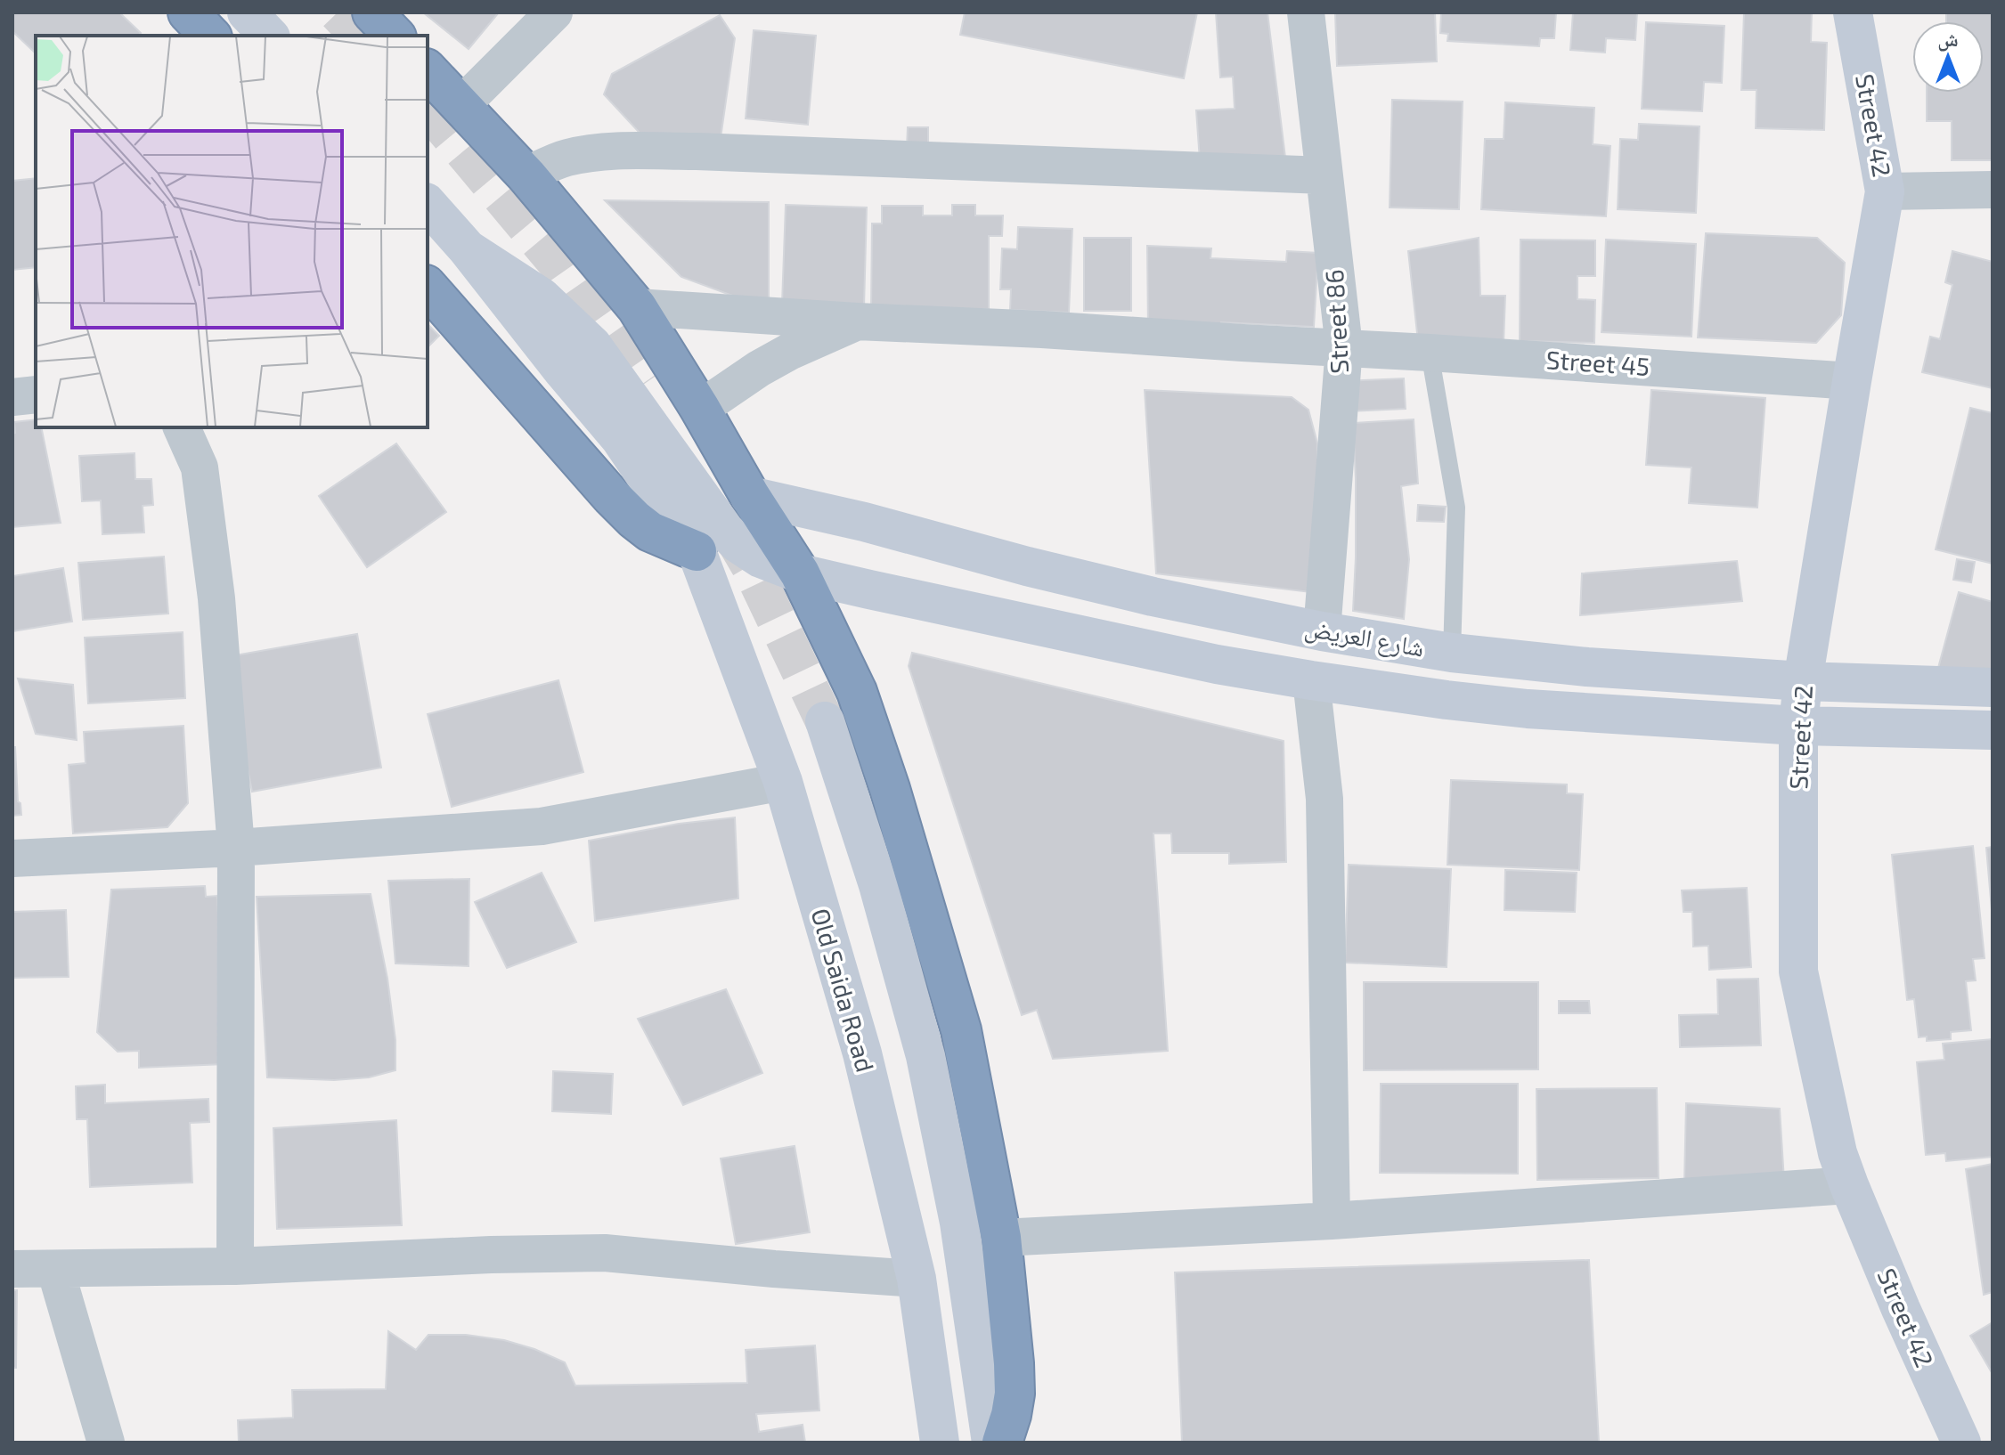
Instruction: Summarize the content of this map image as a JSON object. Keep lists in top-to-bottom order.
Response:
{
  "streets": {
    "main road": ["Street 42", "شارع العريض", "Old Saida Road"],
    "street": ["Street 86", "Street 45"]
  },
  "crossings": [
    ["Street 42", "Street 45"],
    ["Street 42", "شارع العريض"],
    ["Street 86", "Street 45"],
    ["Street 86", "شارع العريض"],
    ["شارع العريض", "Old Saida Road"]
  ],
  "north": "top"
}
